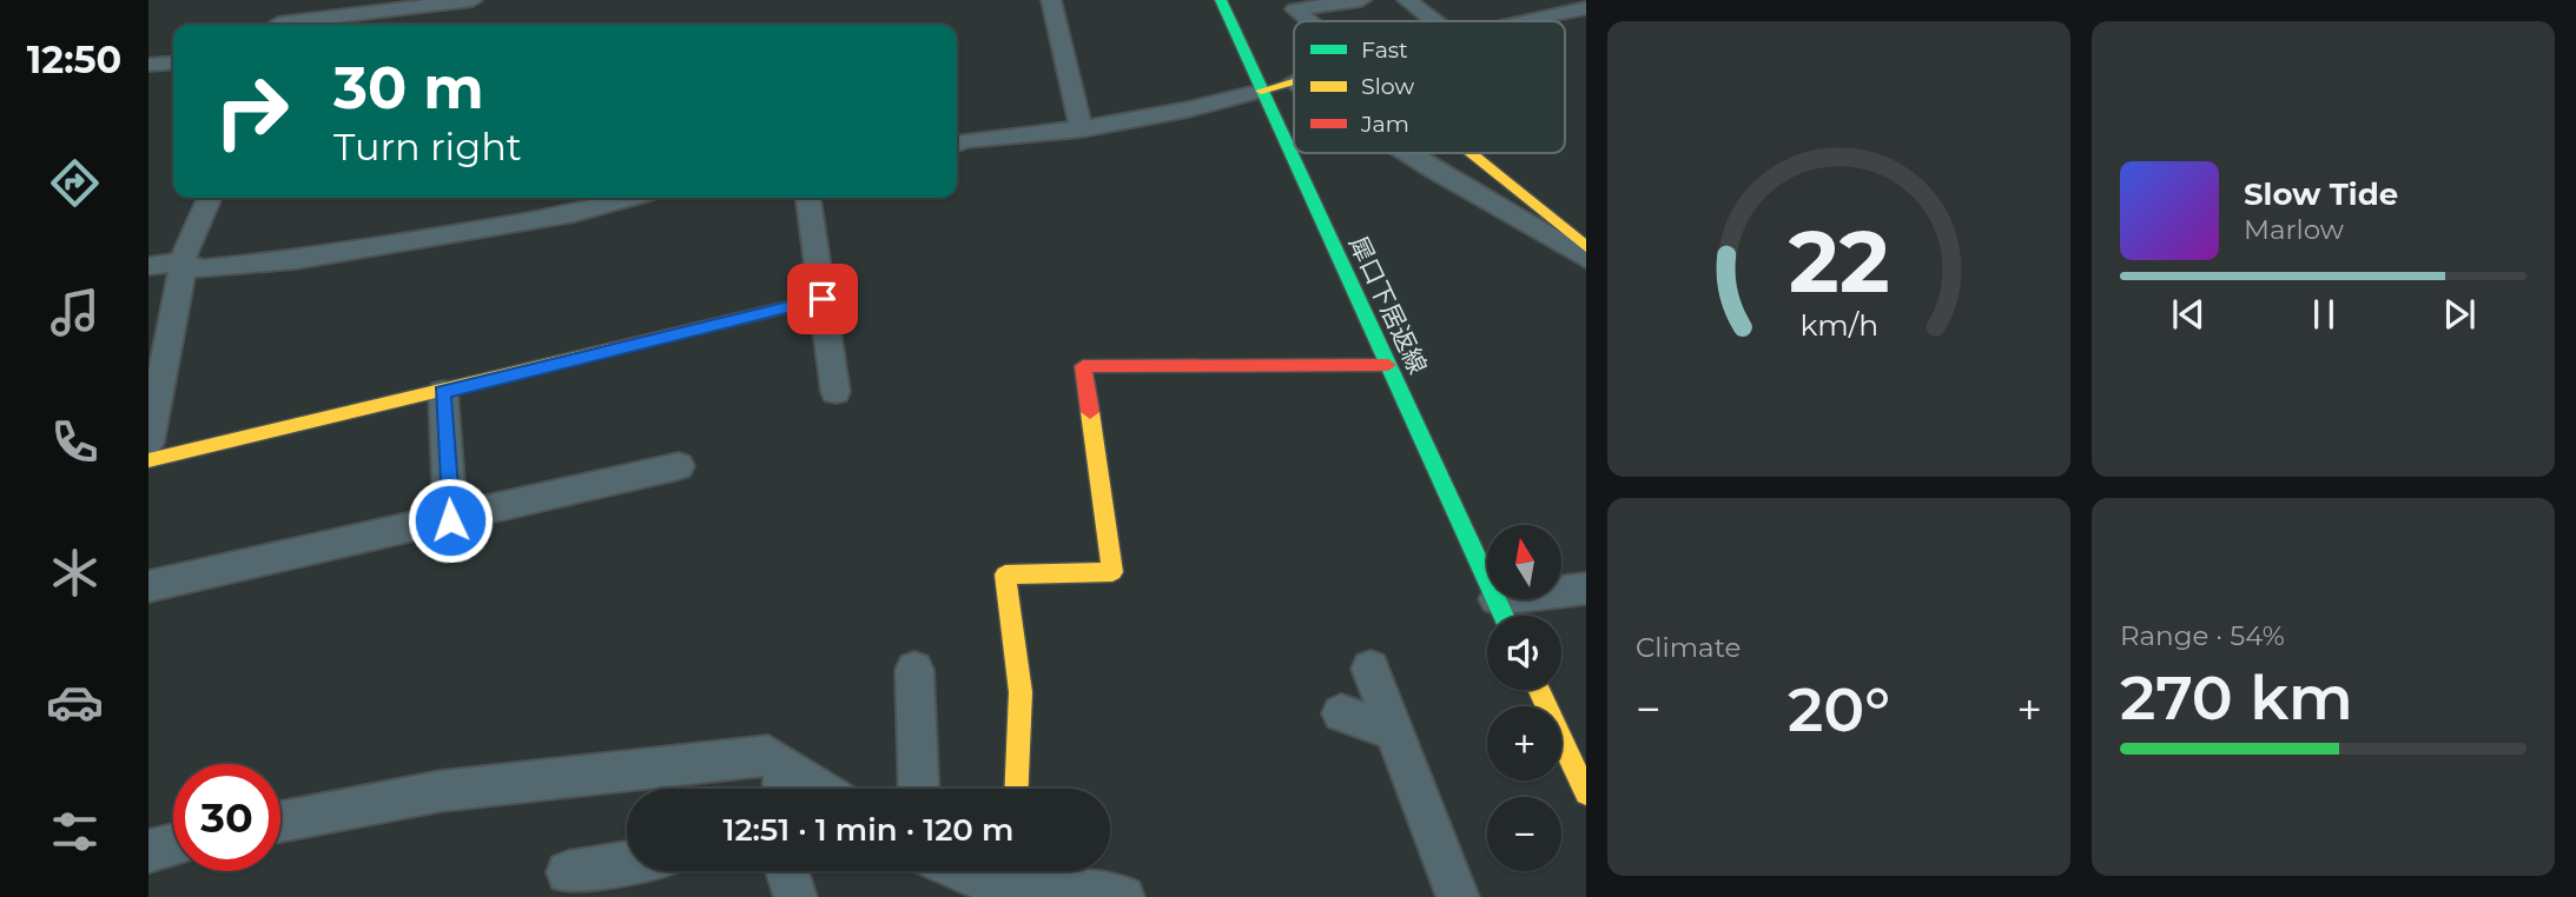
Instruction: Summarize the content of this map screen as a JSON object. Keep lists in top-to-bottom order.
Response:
{
  "streets": {
    "street": ["犀口下居返線"]
  },
  "legend": ["Fast", "Slow", "Jam"],
  "north": "top",
  "page": {
    "tabs": "12:50",
    "turn": ["30 m", "Turn right"],
    "song": ["Slow Tide", "Marlow"],
    "tile": [
      "Climate",
      ["Range · 54%", "270 km"]
    ],
    "map_buttons": ["+", "−"],
    "heat": ["−", "20°", "+"],
    "limit": "30",
    "trip": "12:51 · 1 min · 120 m",
    "gauge": ["22", "km/h"]
  }
}
